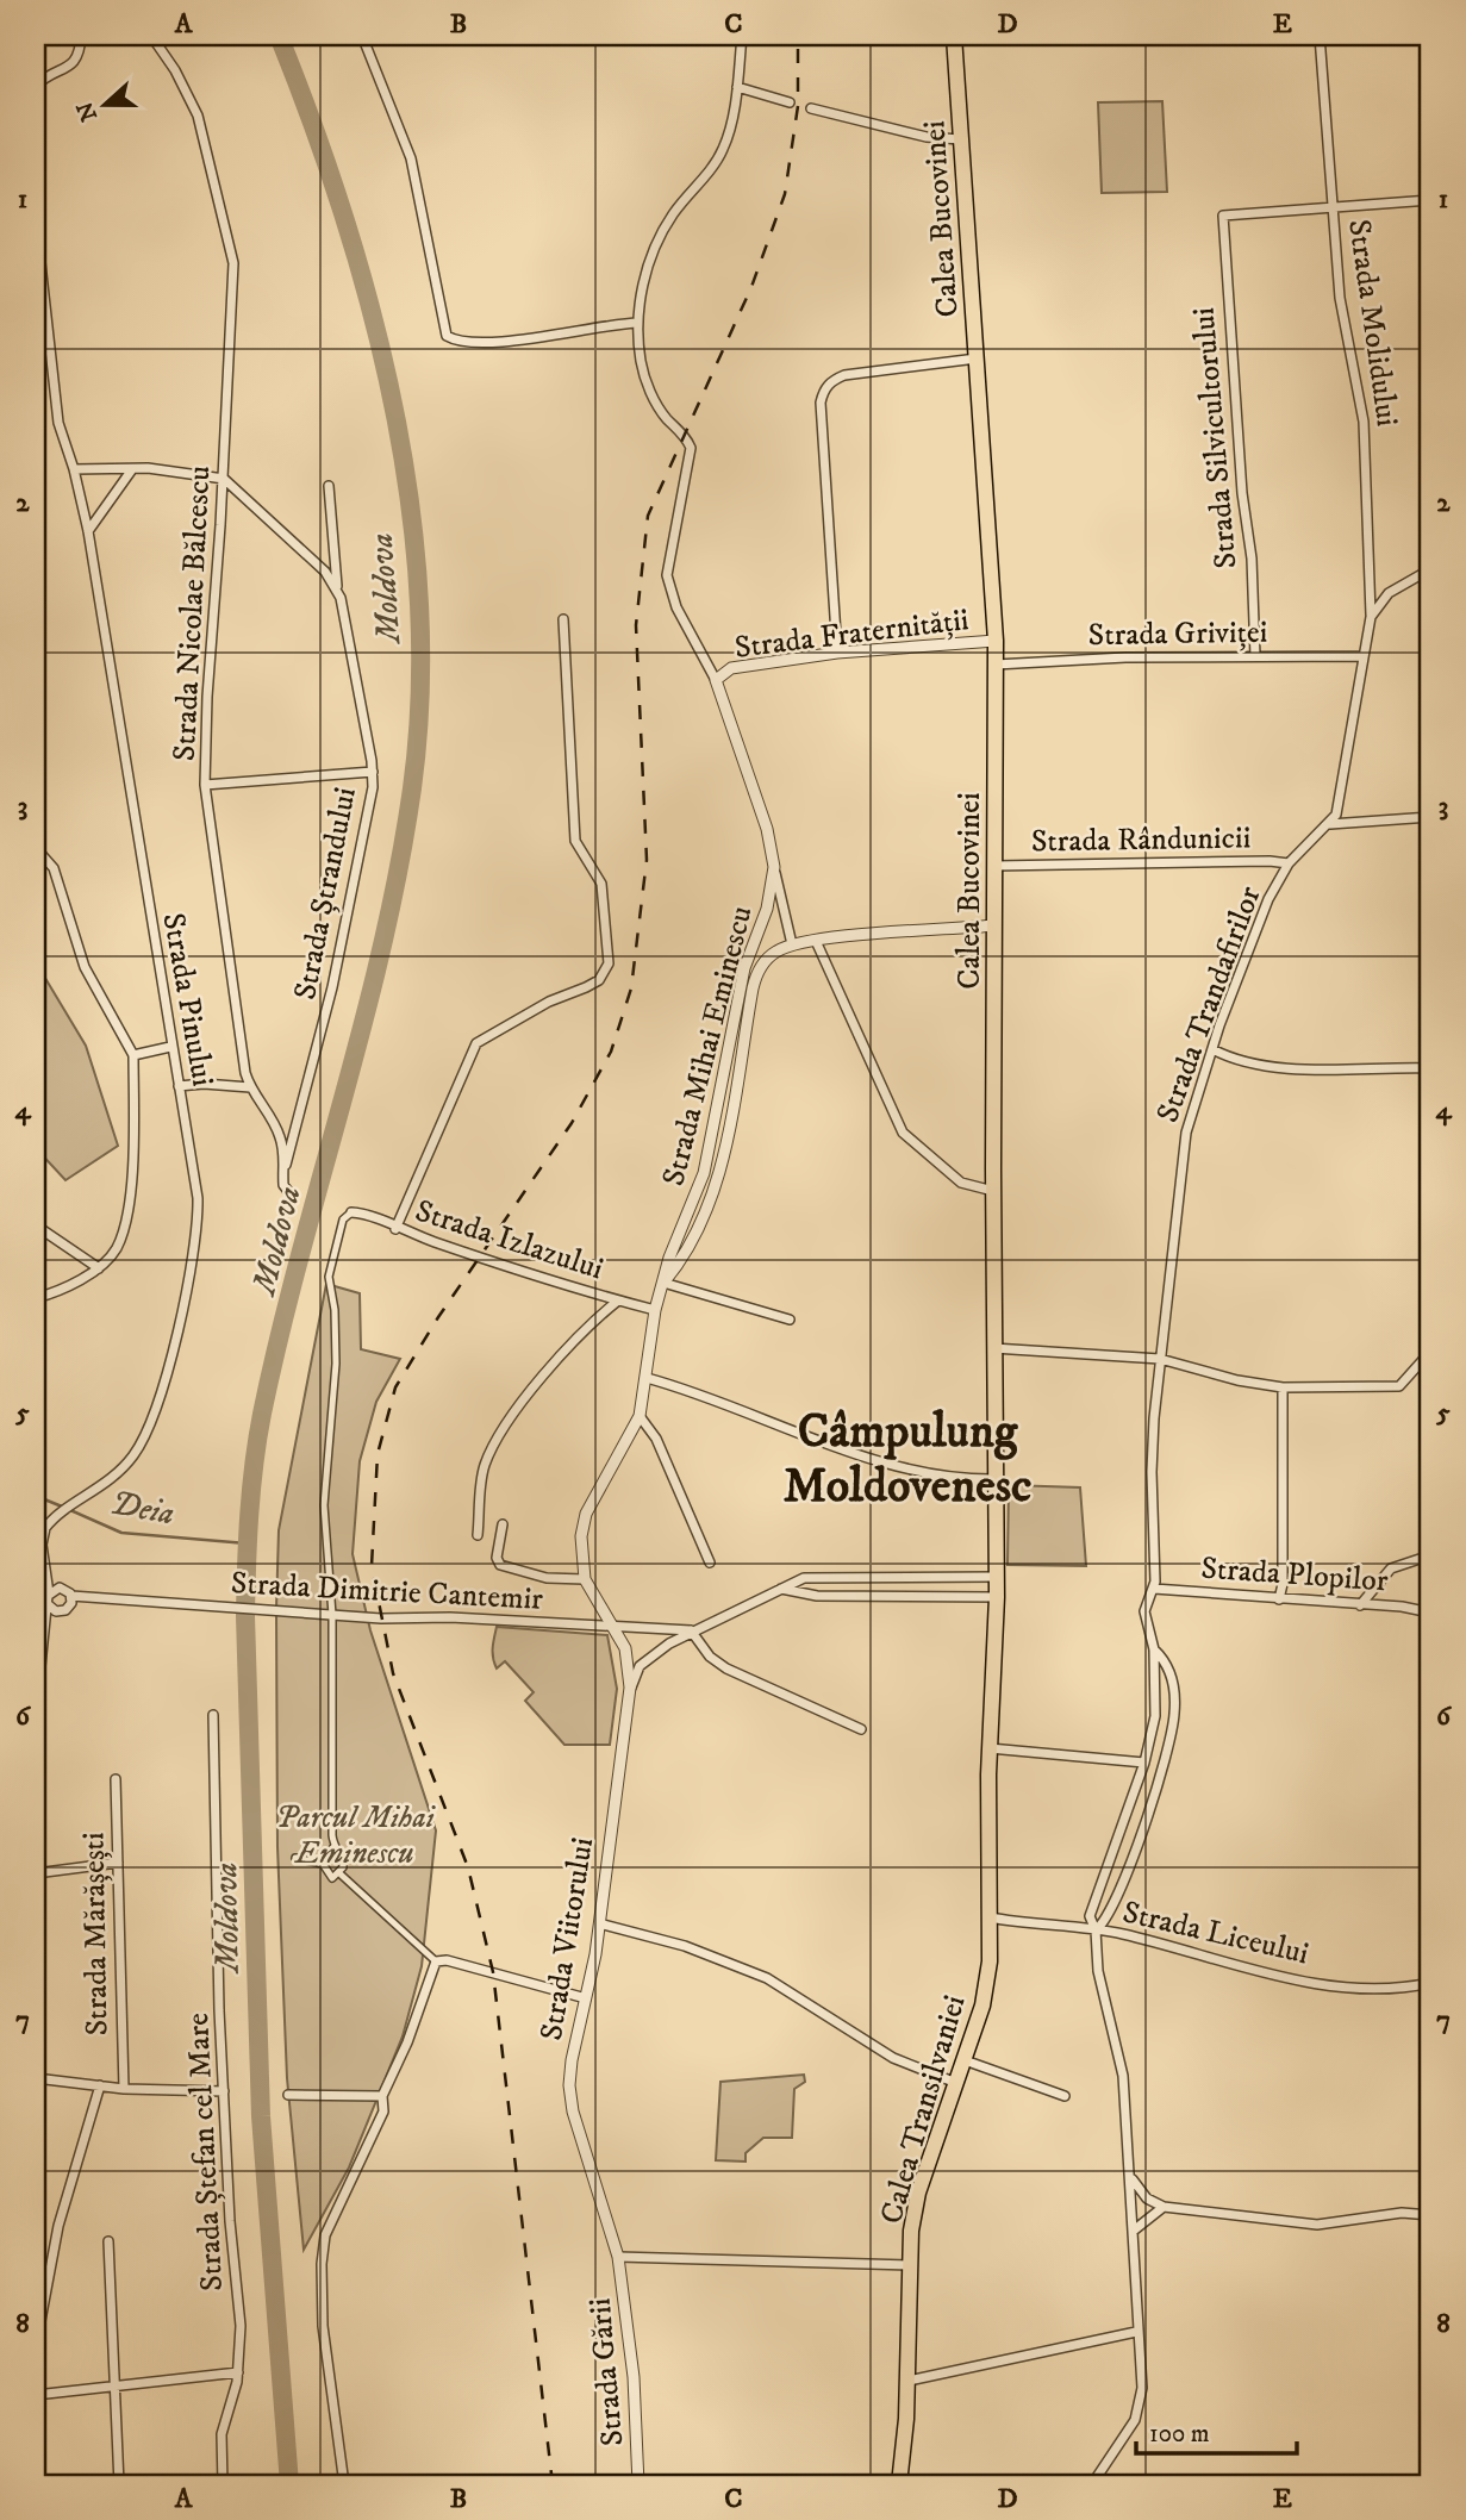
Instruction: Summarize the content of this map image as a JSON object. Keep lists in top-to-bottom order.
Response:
{
  "streets": {
    "highway": ["Calea Bucovinei", "Calea Transilvaniei"],
    "street": [
      "Strada Molidului",
      "Strada Silvicultorului",
      "Strada Nicolae Bălcescu",
      "Strada Fraternității",
      "Strada Griviței",
      "Strada Rândunicii",
      "Strada Ștrandului",
      "Strada Pinului",
      "Strada Trandafirilor",
      "Strada Mihai Eminescu",
      "Strada Izlazului",
      "Strada Plopilor",
      "Strada Dimitrie Cantemir",
      "Strada Liceului",
      "Strada Mărășești",
      "Strada Viitorului",
      "Strada Ștefan cel Mare",
      "Strada Gării"
    ]
  },
  "crossings": [
    ["Calea Bucovinei", "Strada Fraternității"],
    ["Calea Bucovinei", "Strada Griviței"],
    ["Calea Bucovinei", "Strada Rândunicii"],
    ["Calea Bucovinei", "Strada Dimitrie Cantemir"],
    ["Calea Bucovinei", "Calea Transilvaniei"],
    ["Strada Molidului", "Strada Silvicultorului"],
    ["Strada Silvicultorului", "Strada Griviței"],
    ["Strada Nicolae Bălcescu", "Strada Ștrandului"],
    ["Strada Fraternității", "Strada Mihai Eminescu"],
    ["Strada Rândunicii", "Strada Trandafirilor"],
    ["Strada Trandafirilor", "Strada Plopilor"],
    ["Strada Mihai Eminescu", "Strada Izlazului"],
    ["Strada Mihai Eminescu", "Strada Dimitrie Cantemir"],
    ["Strada Mihai Eminescu", "Strada Viitorului"],
    ["Strada Dimitrie Cantemir", "Strada Viitorului"],
    ["Strada Liceului", "Calea Transilvaniei"],
    ["Strada Mărășești", "Strada Ștefan cel Mare"],
    ["Strada Viitorului", "Strada Gării"]
  ],
  "districts": ["Câmpulung Moldovenesc"],
  "water": ["Moldova", "Deia"],
  "parks": ["Parcul Mihai Eminescu"],
  "scale_bar": "100 m",
  "north": "left",
  "grid": {
    "columns": [
      "A",
      "B",
      "C",
      "D",
      "E"
    ],
    "rows": [
      "1",
      "2",
      "3",
      "4",
      "5",
      "6",
      "7",
      "8"
    ]
  }
}
